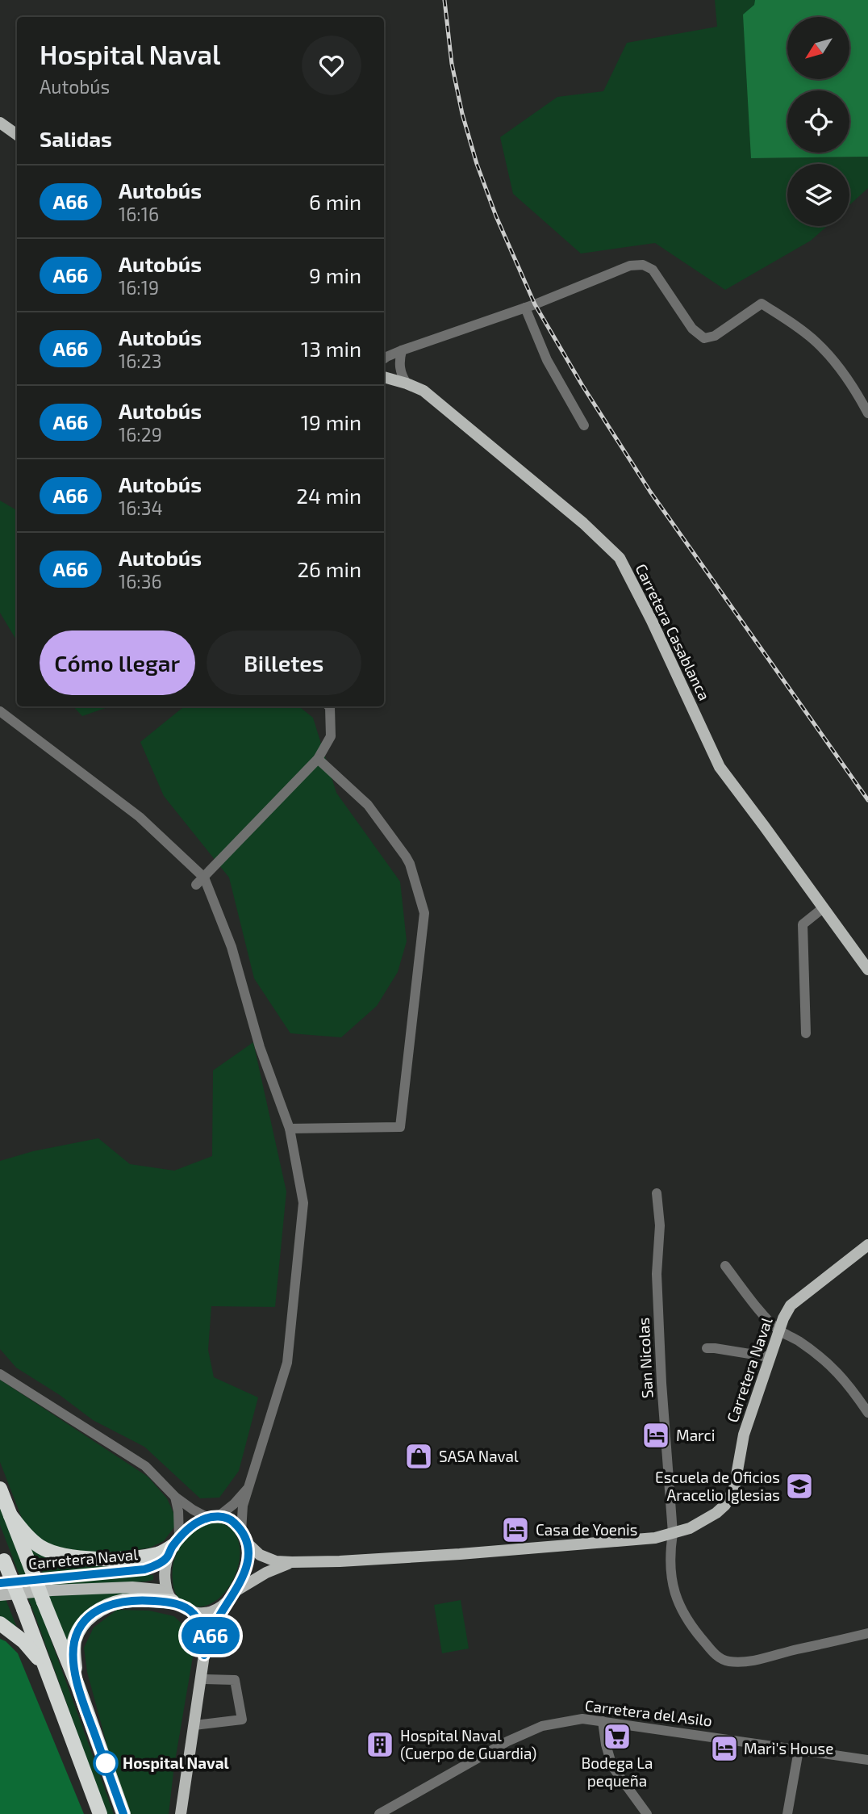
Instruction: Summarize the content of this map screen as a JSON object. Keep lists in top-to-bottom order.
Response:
{
  "streets": {
    "main road": ["Carretera Casablanca", "Carretera Naval"],
    "street": ["San Nicolas", "Carretera del Asilo"]
  },
  "crossings": [
    ["San Nicolas", "Carretera Naval"]
  ],
  "places": {
    "hotel": ["Marci", "Casa de Yoenis", "Mari's House"],
    "shop": ["SASA Naval"],
    "school or university": ["Escuela de Oficios Aracelio Iglesias"],
    "supermarket": ["Bodega La pequeña"],
    "building": ["Hospital Naval (Cuerpo de Guardia)"],
    "other": ["Hospital Naval"]
  },
  "lines": ["bus line A66"],
  "north": "bottom left",
  "page": {
    "on_map": "A66",
    "heading": [
      ["Hospital Naval", "Autobús"],
      "Salidas"
    ],
    "list": [
      {
        "mark": "A66",
        "name": "Autobús",
        "note": "16:16",
        "value": "6 min"
      },
      {
        "mark": "A66",
        "name": "Autobús",
        "note": "16:19",
        "value": "9 min"
      },
      {
        "mark": "A66",
        "name": "Autobús",
        "note": "16:23",
        "value": "13 min"
      },
      {
        "mark": "A66",
        "name": "Autobús",
        "note": "16:29",
        "value": "19 min"
      },
      {
        "mark": "A66",
        "name": "Autobús",
        "note": "16:34",
        "value": "24 min"
      },
      {
        "mark": "A66",
        "name": "Autobús",
        "note": "16:36",
        "value": "26 min"
      }
    ],
    "buttons": ["Cómo llegar", "Billetes"]
  }
}
